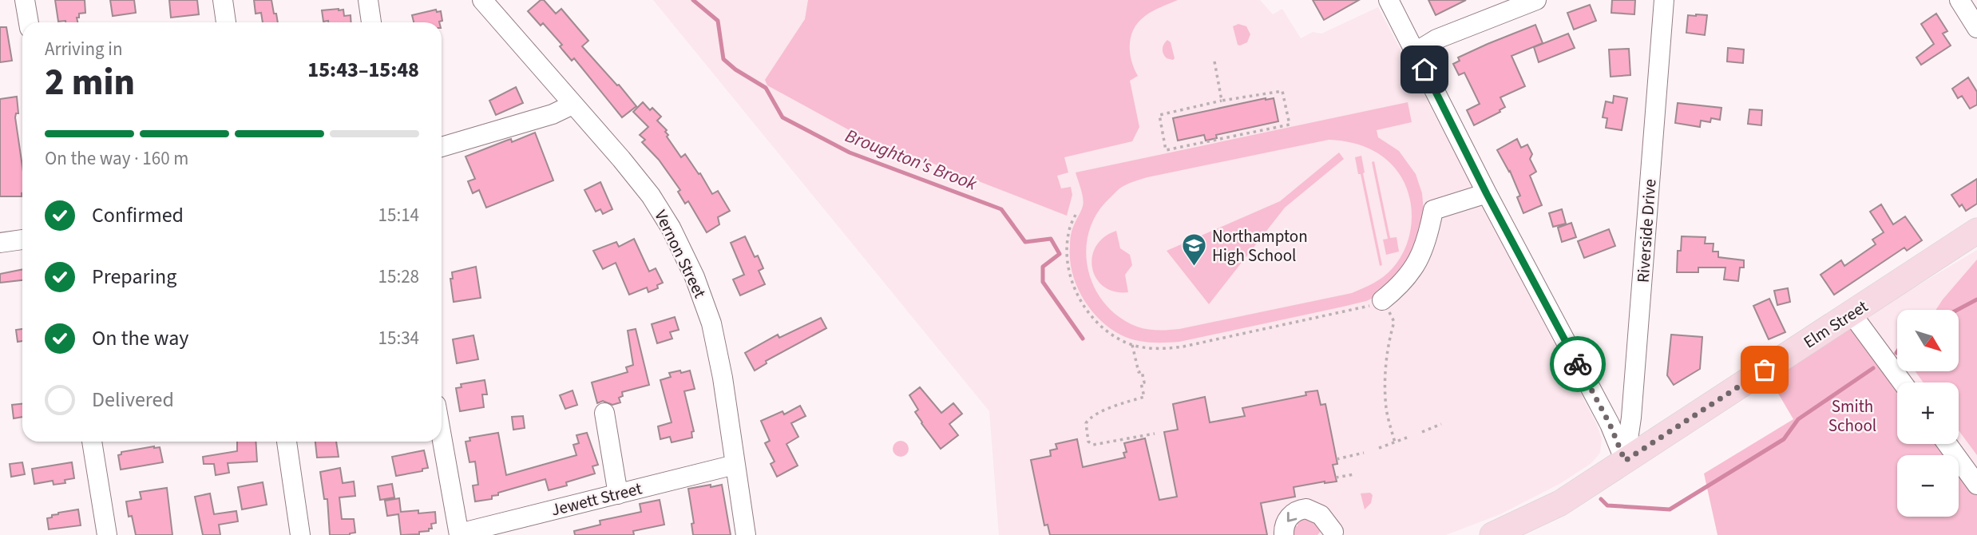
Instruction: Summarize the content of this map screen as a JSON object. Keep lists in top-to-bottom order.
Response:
{
  "streets": {
    "main road": ["Elm Street"],
    "street": ["Riverside Drive", "Vernon Street", "Jewett Street"]
  },
  "crossings": [
    ["Riverside Drive", "Elm Street"],
    ["Vernon Street", "Jewett Street"]
  ],
  "water": ["Broughton's Brook"],
  "parks": ["Smith School"],
  "places": {
    "school or university": ["Northampton High School"]
  },
  "north": "bottom right",
  "page": {
    "heading": ["2 min", "Arriving in", "15:43–15:48"],
    "bar": "On the way · 160 m",
    "list": [
      ["Confirmed", "15:14"],
      ["Preparing", "15:28"],
      ["On the way", "15:34"],
      "Delivered"
    ],
    "map_buttons": ["+", "−"]
  }
}
